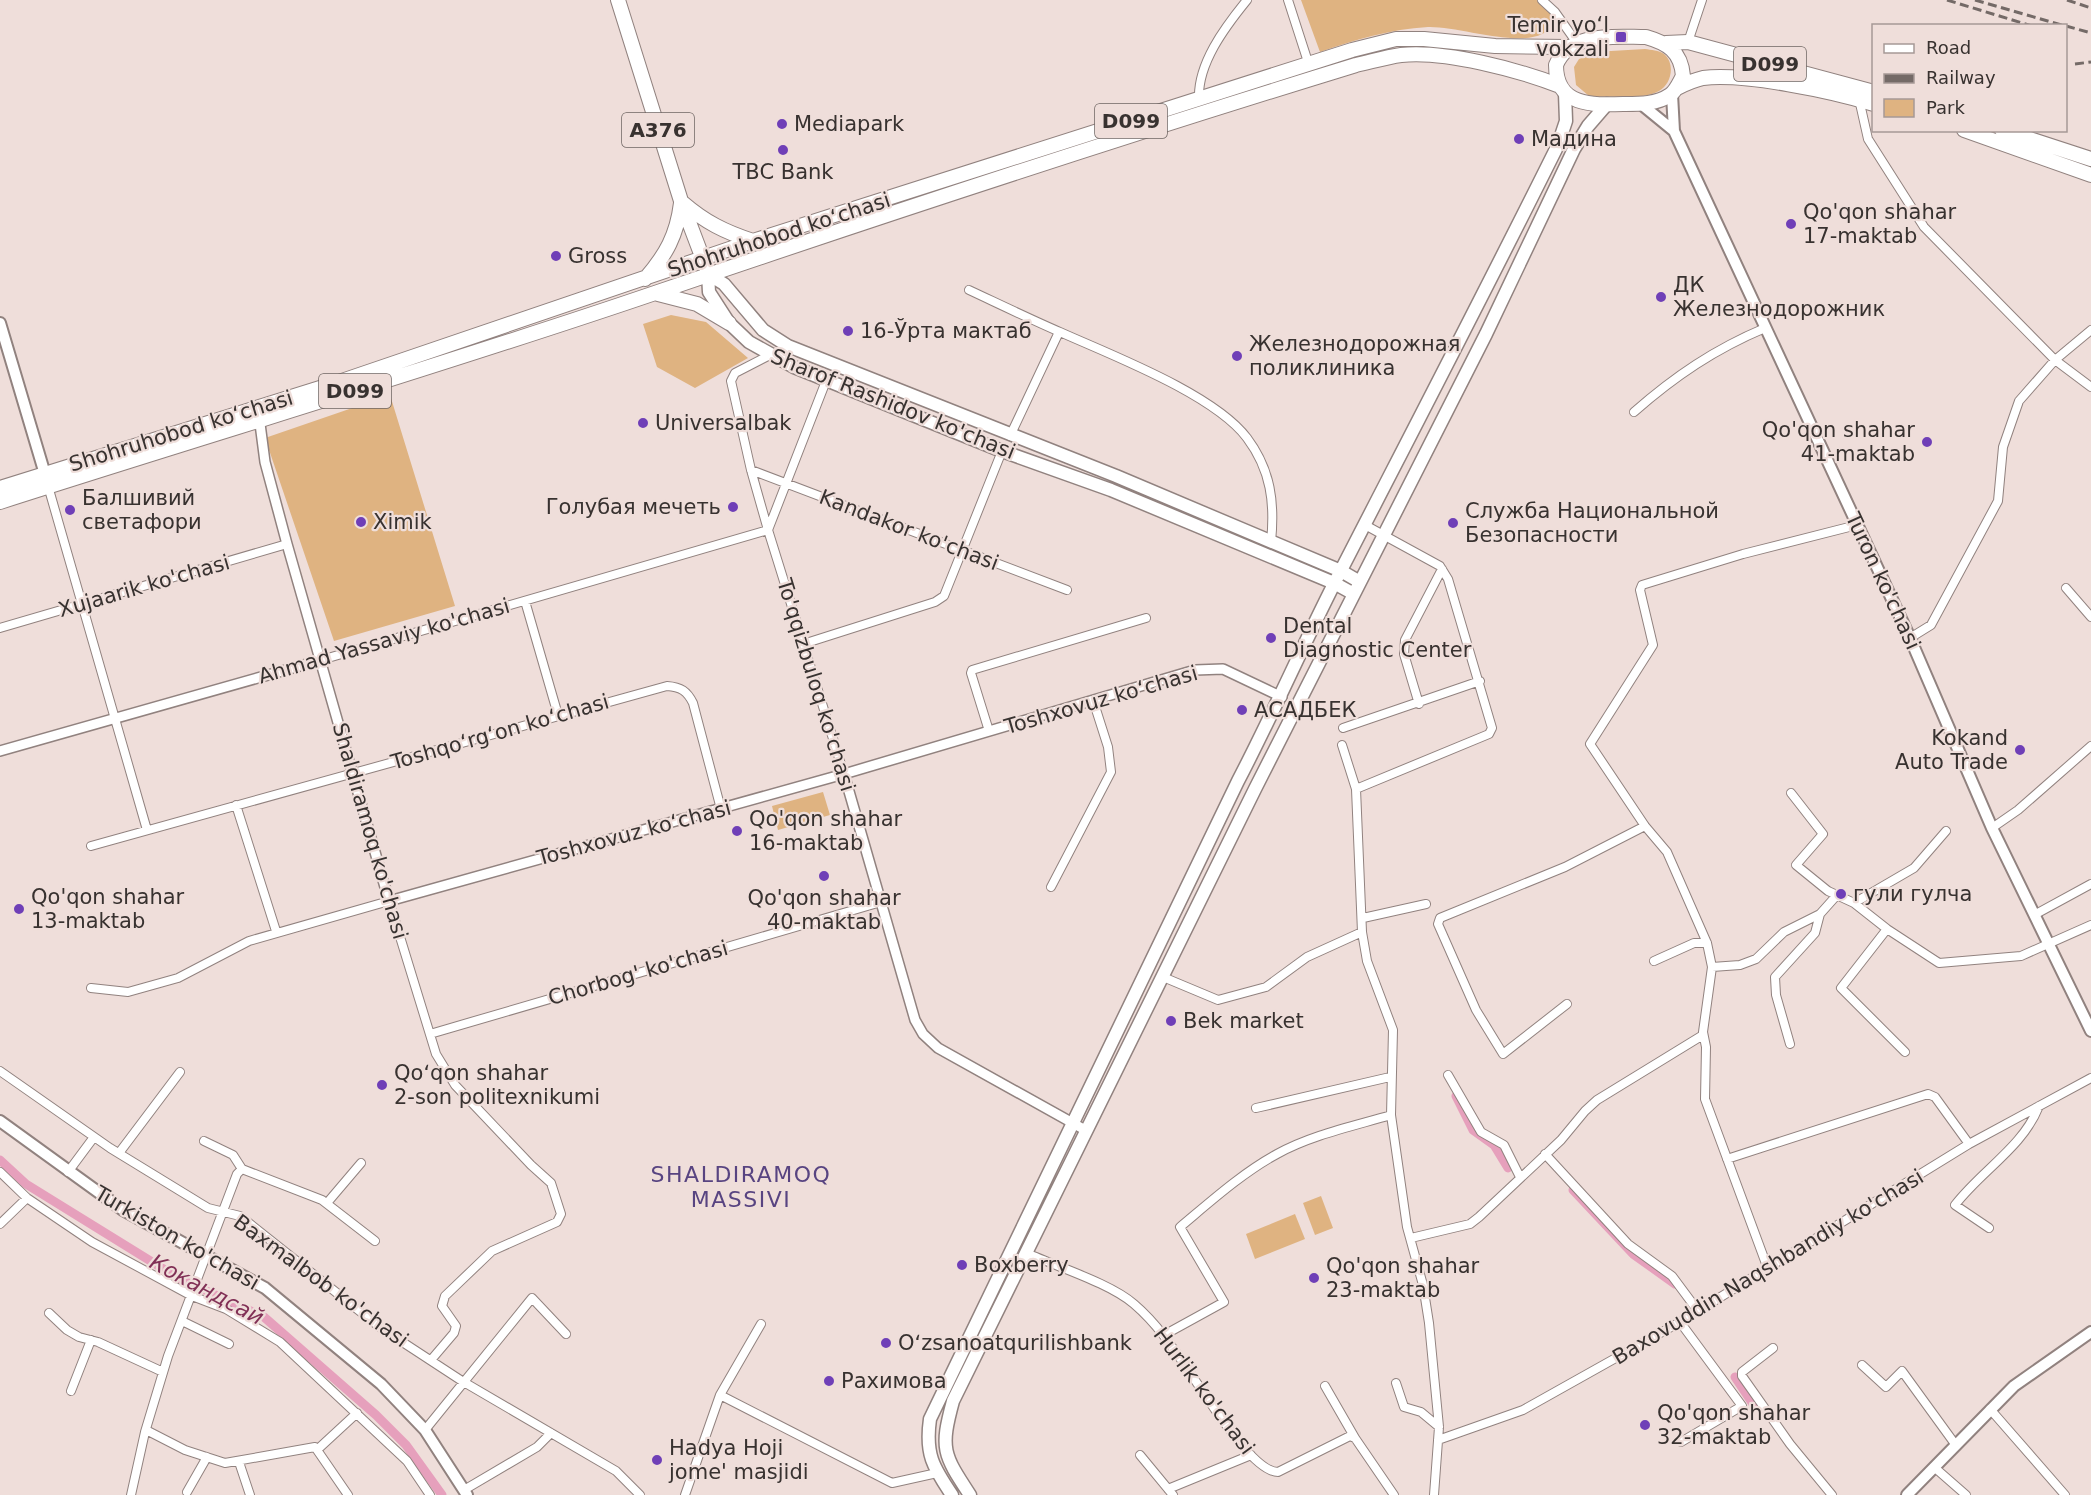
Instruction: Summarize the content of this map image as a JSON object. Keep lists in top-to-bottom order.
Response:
{
  "streets": {
    "highway": ["D099", "A376", "Shohruhobod koʻchasi"],
    "main road": ["Sharof Rashidov ko'chasi", "Turon ko'chasi", "Turkiston ko'chasi"],
    "street": [
      "Kandakor ko'chasi",
      "Xujaarik ko'chasi",
      "Ahmad Yassaviy ko'chasi",
      "To'qqizbuloq ko'chasi",
      "Toshxovuz koʻchasi",
      "Toshqoʻrgʻon koʻchasi",
      "Shaldiramoq ko'chasi",
      "Chorbog' ko'chasi",
      "Baxovuddin Naqshbandiy ko'chasi",
      "Baxmalbob ko'chasi",
      "Hurlik ko'chasi"
    ]
  },
  "crossings": [
    ["D099", "Shohruhobod koʻchasi"],
    ["D099", "Turon ko'chasi"],
    ["A376", "Shohruhobod koʻchasi"],
    ["Shohruhobod koʻchasi", "Sharof Rashidov ko'chasi"],
    ["Shohruhobod koʻchasi", "Shaldiramoq ko'chasi"],
    ["Sharof Rashidov ko'chasi", "To'qqizbuloq ko'chasi"],
    ["Kandakor ko'chasi", "To'qqizbuloq ko'chasi"],
    ["Xujaarik ko'chasi", "Shaldiramoq ko'chasi"],
    ["Ahmad Yassaviy ko'chasi", "To'qqizbuloq ko'chasi"],
    ["Ahmad Yassaviy ko'chasi", "Shaldiramoq ko'chasi"],
    ["To'qqizbuloq ko'chasi", "Toshxovuz koʻchasi"],
    ["To'qqizbuloq ko'chasi", "Chorbog' ko'chasi"],
    ["Toshxovuz koʻchasi", "Toshqoʻrgʻon koʻchasi"],
    ["Toshxovuz koʻchasi", "Shaldiramoq ko'chasi"],
    ["Toshqoʻrgʻon koʻchasi", "Shaldiramoq ko'chasi"],
    ["Shaldiramoq ko'chasi", "Chorbog' ko'chasi"],
    ["Shaldiramoq ko'chasi", "Baxmalbob ko'chasi"]
  ],
  "districts": ["SHALDIRAMOQ MASSIVI"],
  "water": ["Кокандсай"],
  "places": {
    "transit": ["Temir yo‘l vokzali"],
    "other": [
      "Mediapark",
      "Мадина",
      "TBC Bank",
      "Qo'qon shahar 17-maktab",
      "Gross",
      "ДК Железнодорожник",
      "16-Ўрта мактаб",
      "Железнодорожная поликлиника",
      "Universalbak",
      "Qo'qon shahar 41-maktab",
      "Голубая мечеть",
      "Балшивий светафори",
      "Ximik",
      "Служба Национальной Безопасности",
      "Dental Diagnostic Center",
      "АСАДБЕК",
      "Kokand Auto Trade",
      "Qo'qon shahar 16-maktab",
      "Qo'qon shahar 40-maktab",
      "гули гулча",
      "Qo'qon shahar 13-maktab",
      "Bek market",
      "Qoʻqon shahar 2-son politexnikumi",
      "Boxberry",
      "Qo'qon shahar 23-maktab",
      "Oʻzsanoatqurilishbank",
      "Рахимова",
      "Qo'qon shahar 32-maktab",
      "Hadya Hoji jome' masjidi"
    ]
  },
  "legend": ["Road", "Railway", "Park"]
}
